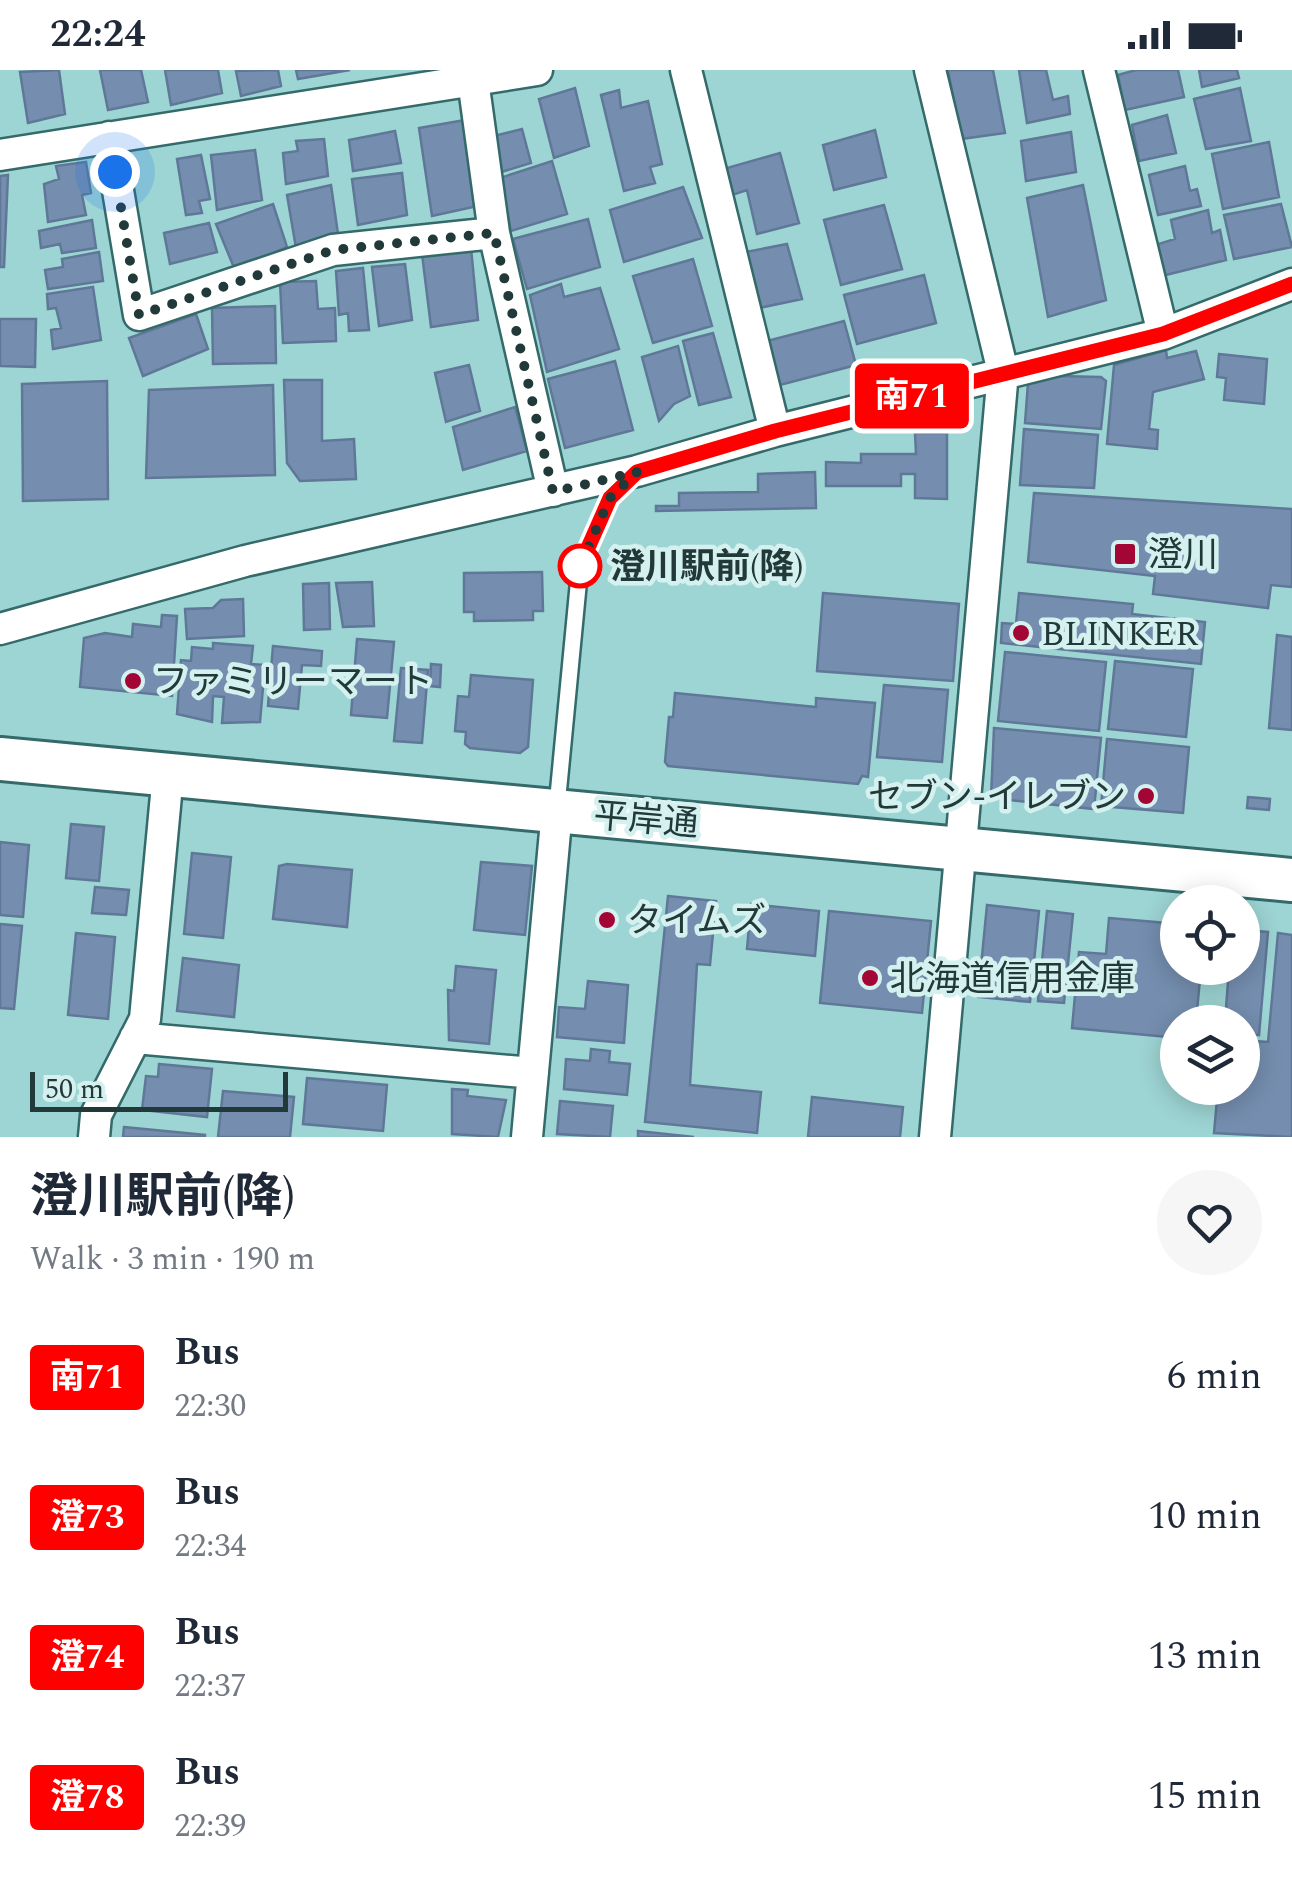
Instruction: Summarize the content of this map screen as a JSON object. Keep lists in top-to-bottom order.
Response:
{
  "streets": {
    "street": ["平岸通"]
  },
  "places": {
    "transit": ["澄川"],
    "other": [
      "澄川駅前(降)",
      "BLINKER",
      "ファミリーマート",
      "セブン-イレブン",
      "タイムズ",
      "北海道信用金庫"
    ]
  },
  "lines": ["bus line 南71"],
  "scale_bar": "50 m",
  "page": {
    "status": "22:24",
    "on_map": "南71",
    "scale": "50 m",
    "heading": ["澄川駅前(降)", "Walk · 3 min · 190 m"],
    "list": [
      {
        "mark": "南71",
        "name": "Bus",
        "note": "22:30",
        "value": "6 min"
      },
      {
        "mark": "澄73",
        "name": "Bus",
        "note": "22:34",
        "value": "10 min"
      },
      {
        "mark": "澄74",
        "name": "Bus",
        "note": "22:37",
        "value": "13 min"
      },
      {
        "mark": "澄78",
        "name": "Bus",
        "note": "22:39",
        "value": "15 min"
      }
    ]
  }
}
